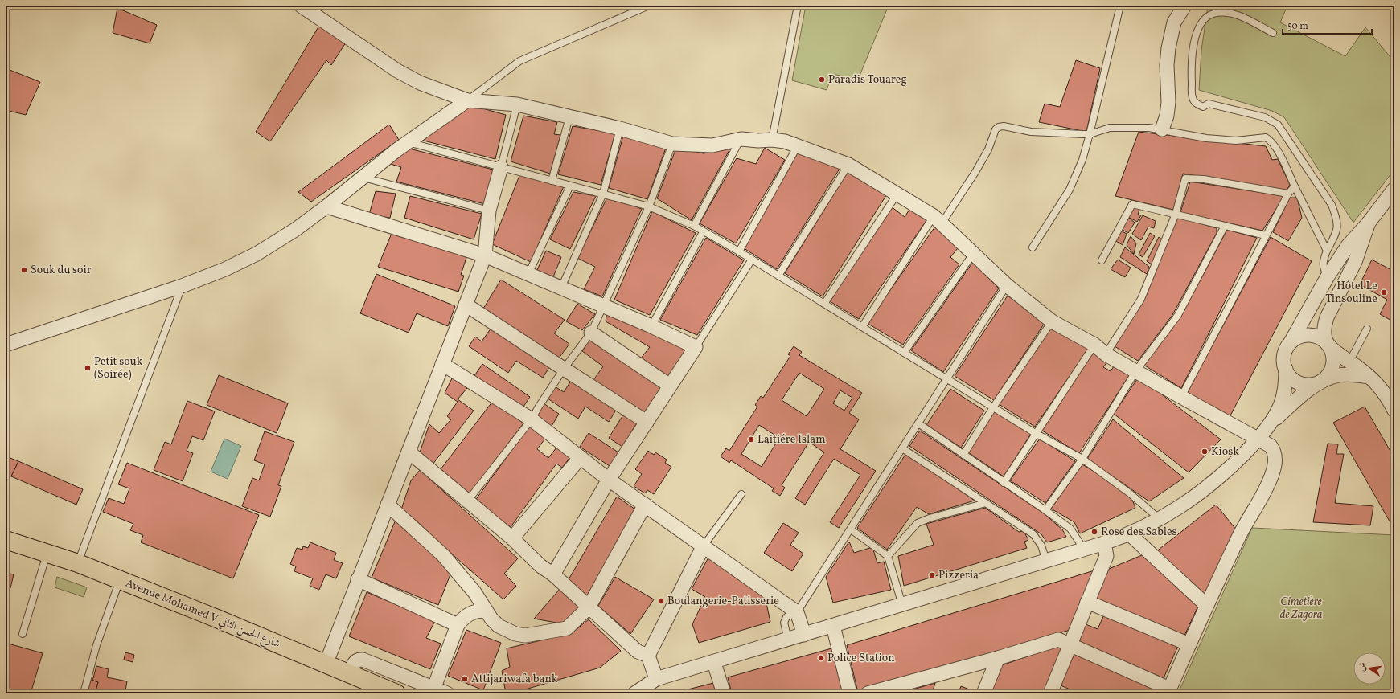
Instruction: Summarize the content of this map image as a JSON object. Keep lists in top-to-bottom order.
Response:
{
  "streets": {
    "main road": ["Avenue Mohamed V شارع الحسن الثاني"]
  },
  "parks": ["Cimetière de Zagora"],
  "places": [
    "Paradis Touareg",
    "Souk du soir",
    "Hôtel Le Tinsouline",
    "Petit souk (Soirée)",
    "Laitiére Islam",
    "Kiosk",
    "Rose des Sables",
    "Pizzeria",
    "Boulangerie-Patisserie",
    "Police Station",
    "Attijariwafa bank"
  ],
  "scale_bar": "50 m",
  "north": "left"
}
